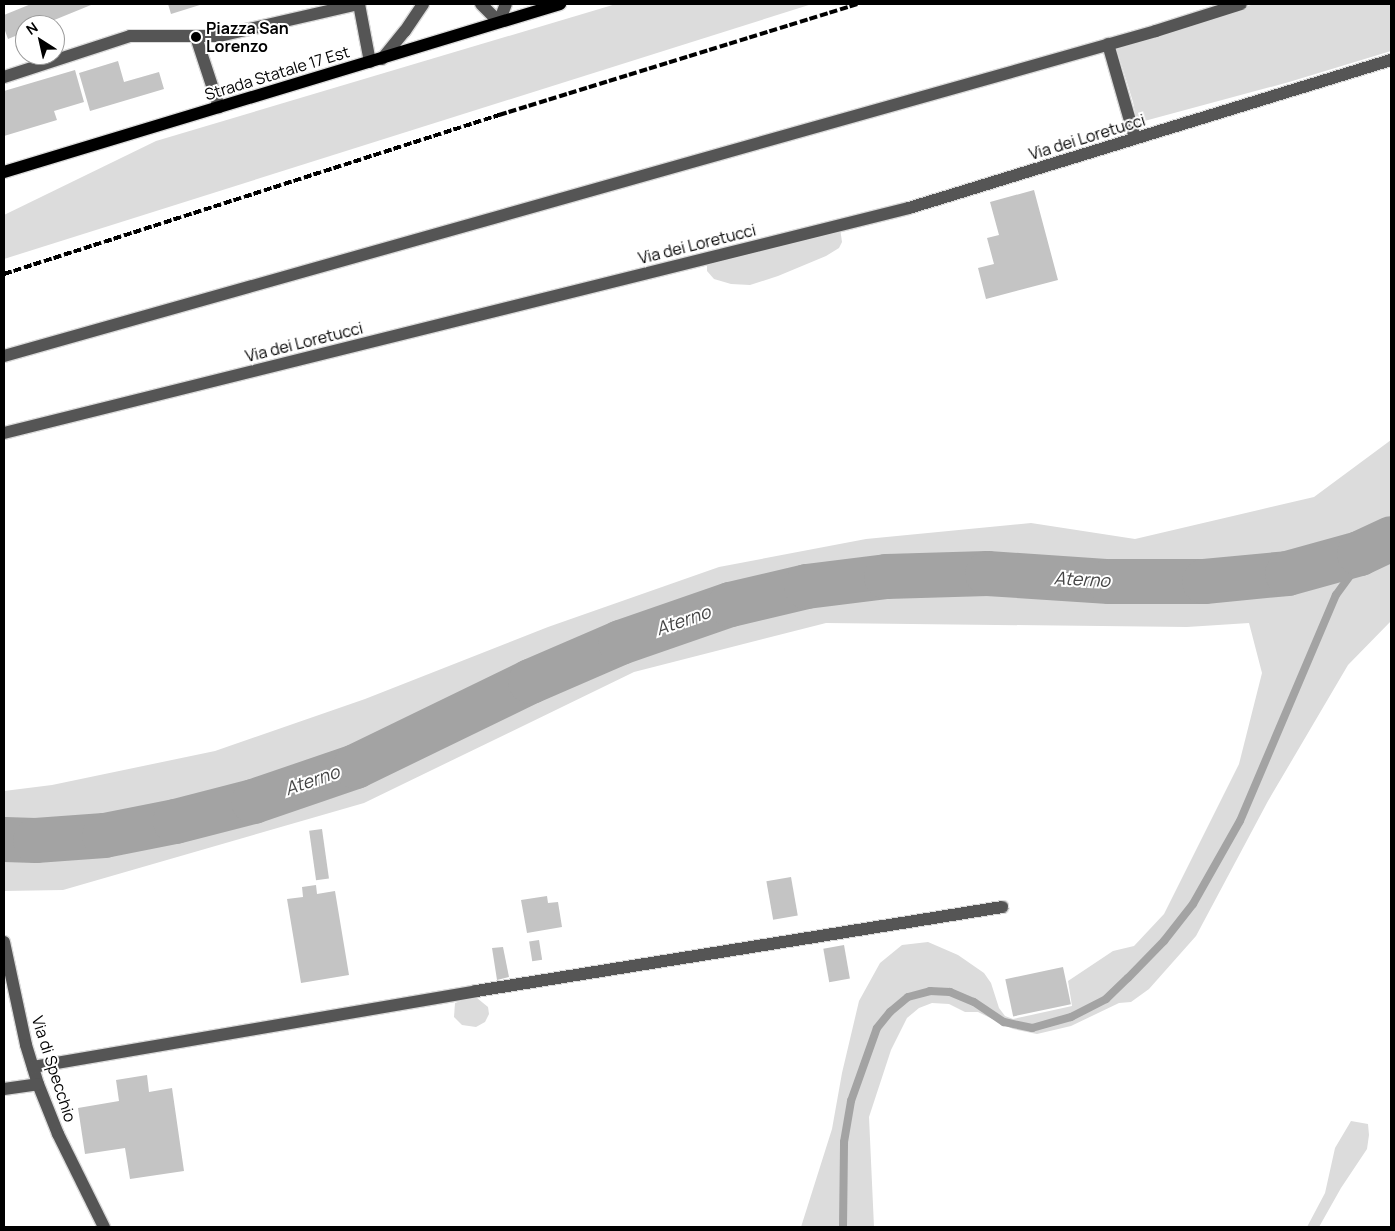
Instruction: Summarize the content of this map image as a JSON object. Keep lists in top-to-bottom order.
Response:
{
  "streets": {
    "main road": ["Strada Statale 17 Est"],
    "street": ["Via dei Loretucci", "Via di Specchio"]
  },
  "water": ["Aterno"],
  "places": ["Piazza San Lorenzo"],
  "north": "top left"
}
